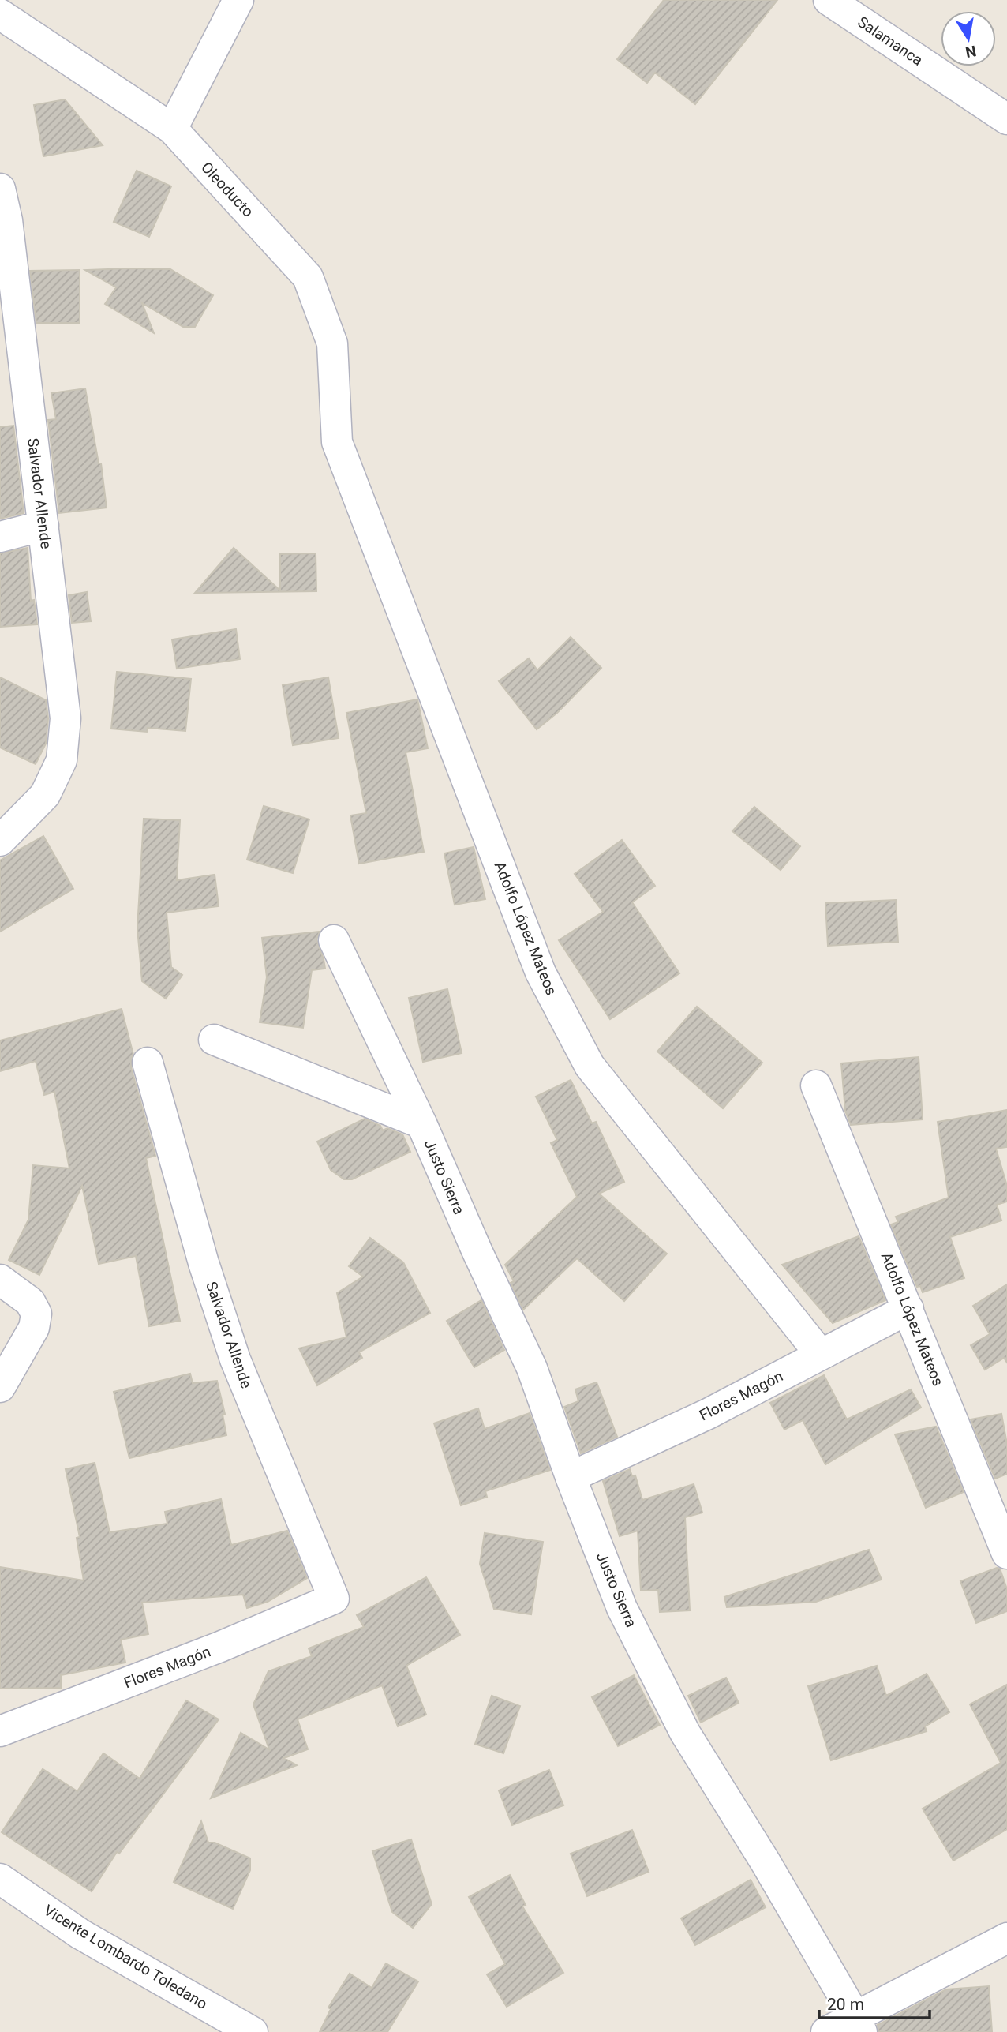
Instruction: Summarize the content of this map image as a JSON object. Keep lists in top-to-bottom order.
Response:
{
  "streets": {
    "street": [
      "Salamanca",
      "Oleoducto",
      "Salvador Allende",
      "Adolfo López Mateos",
      "Justo Sierra",
      "Flores Magón",
      "Vicente Lombardo Toledano"
    ]
  },
  "crossings": [
    ["Oleoducto", "Adolfo López Mateos"],
    ["Salvador Allende", "Flores Magón"],
    ["Adolfo López Mateos", "Flores Magón"],
    ["Justo Sierra", "Flores Magón"]
  ],
  "scale_bar": "20 m",
  "north": "bottom"
}
